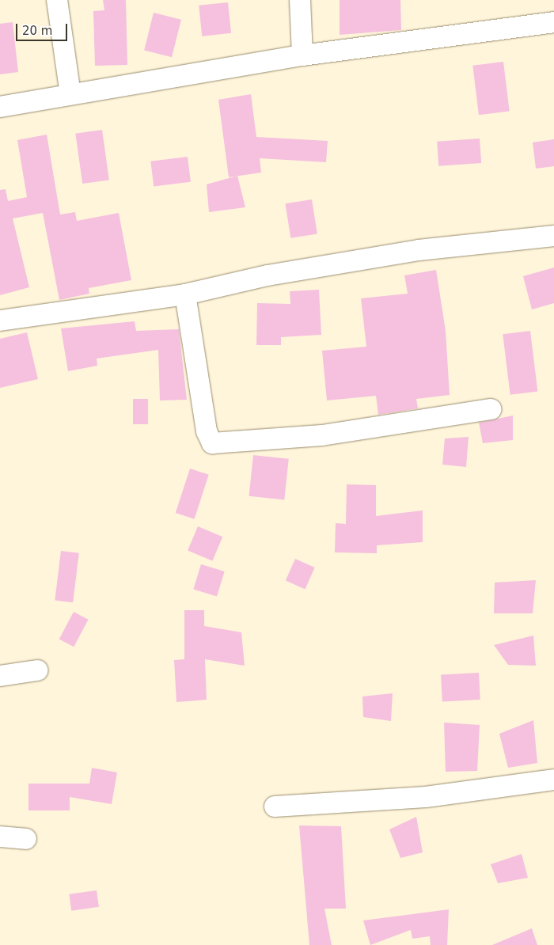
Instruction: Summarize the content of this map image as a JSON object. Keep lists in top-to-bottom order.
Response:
{
  "scale_bar": "20 m"
}
